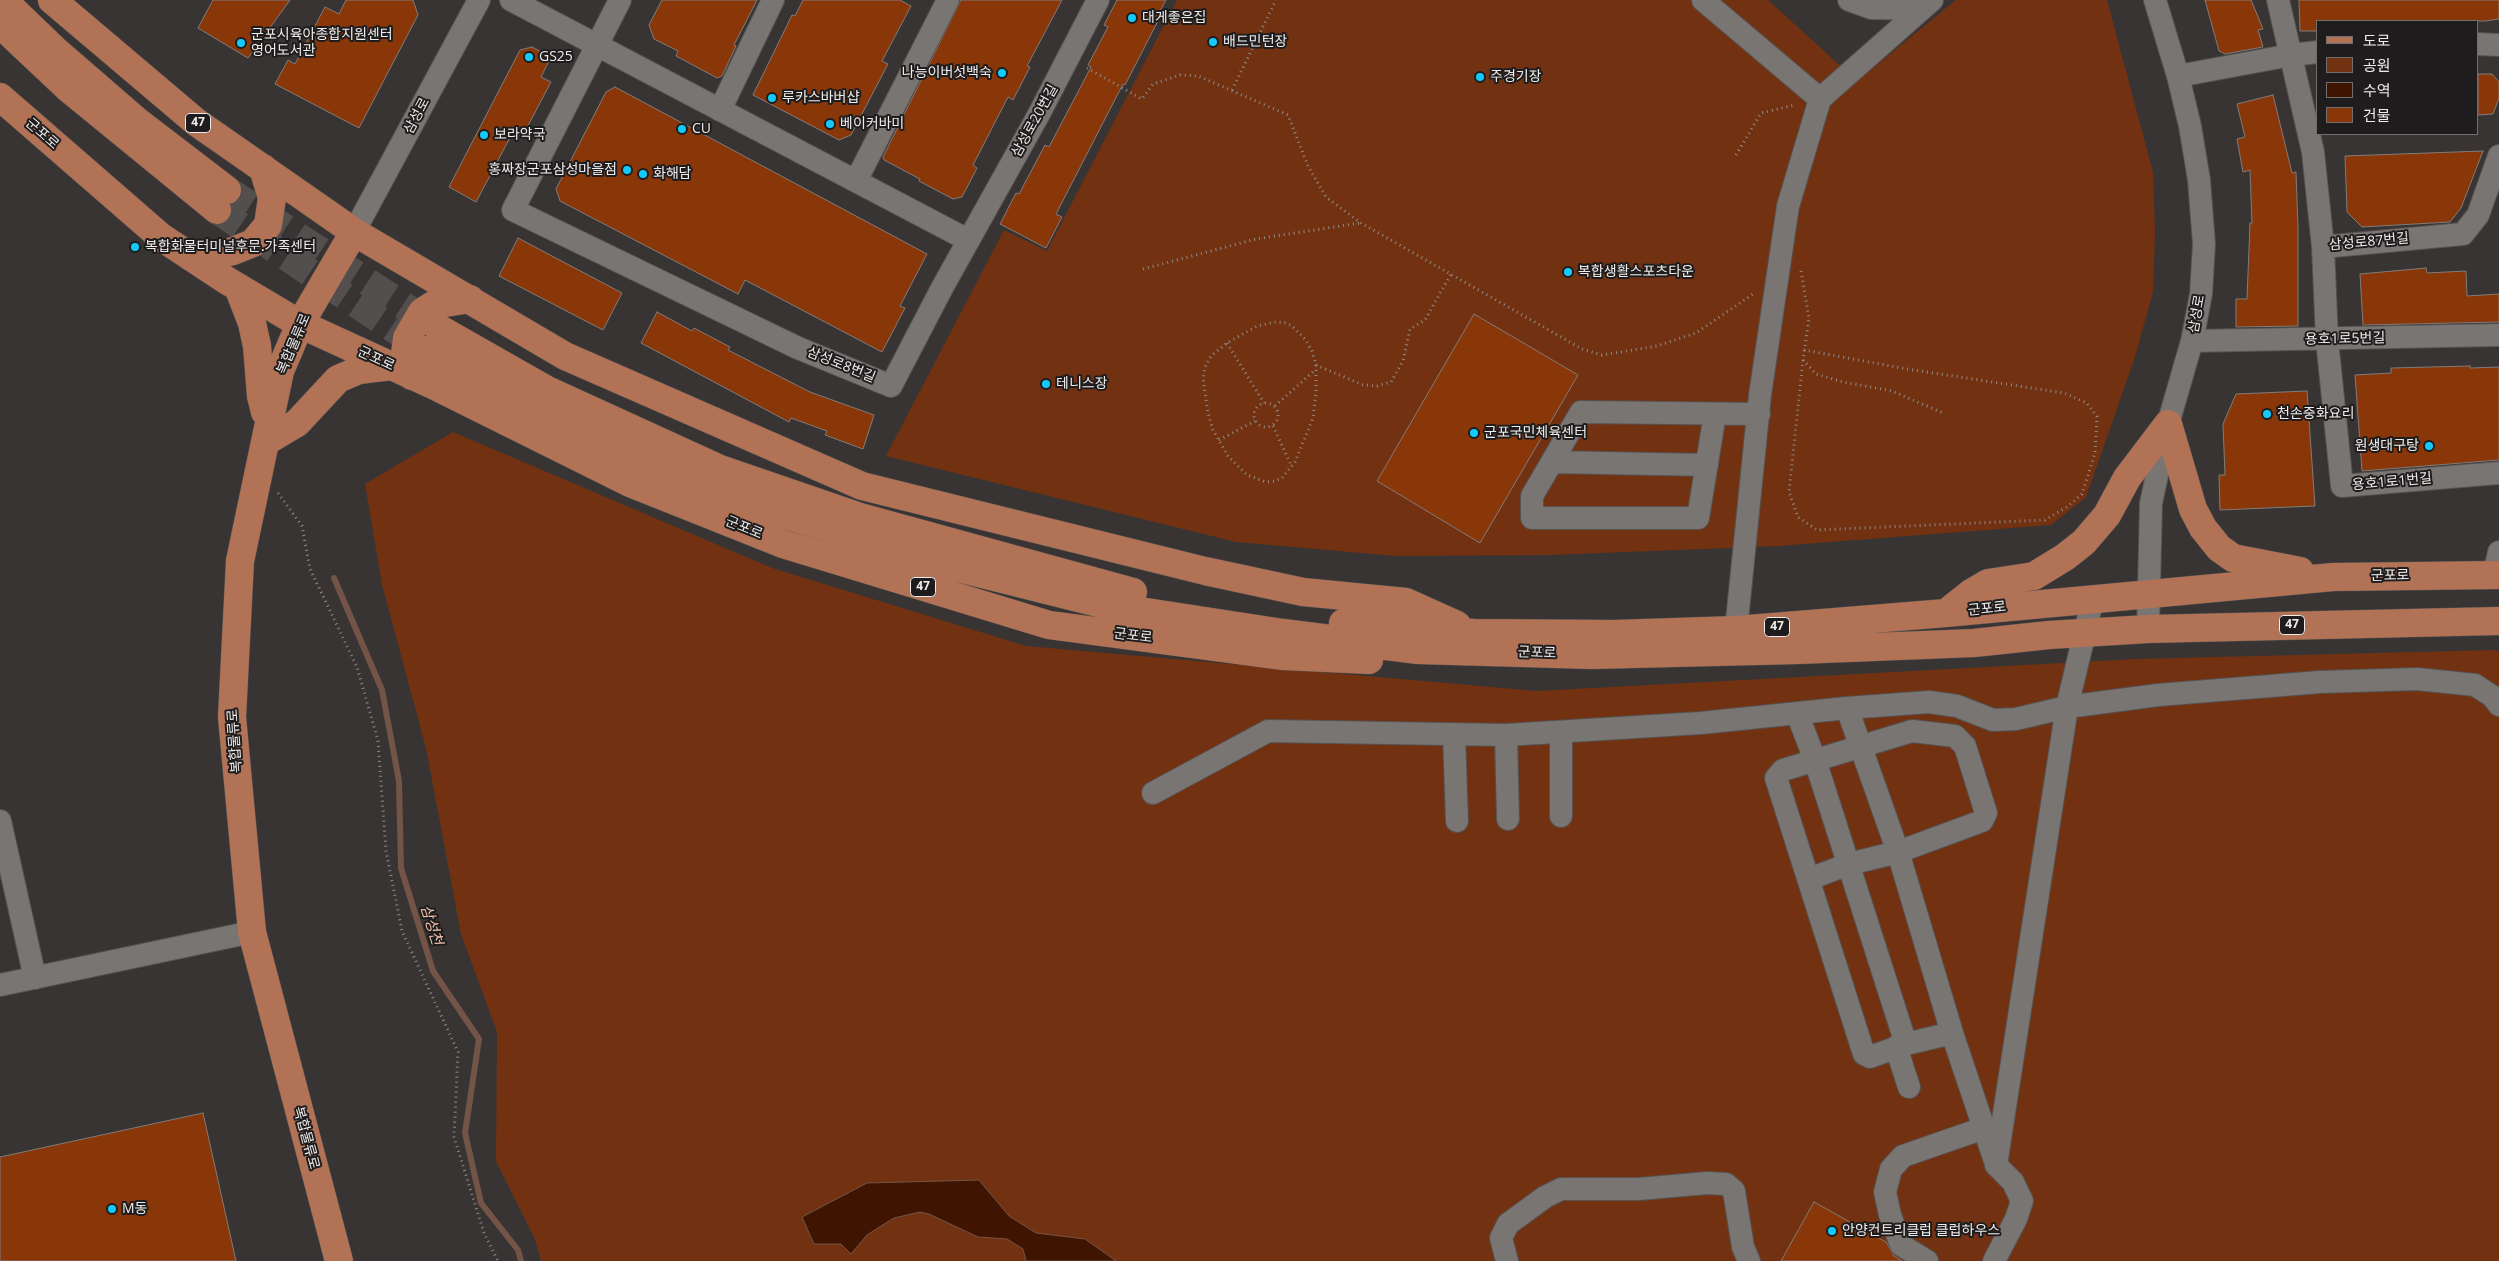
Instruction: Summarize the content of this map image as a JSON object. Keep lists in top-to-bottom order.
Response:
{
  "streets": {
    "main road": ["47", "군포로", "복합물류로"],
    "street": [
      "삼성로",
      "삼성로20번길",
      "삼성로87번길",
      "용호1로5번길",
      "삼성로8번길",
      "용호1로1번길"
    ]
  },
  "crossings": [
    ["삼성로", "군포로"],
    ["삼성로", "용호1로5번길"],
    ["삼성로", "복합물류로"],
    ["삼성로20번길", "삼성로8번길"],
    ["군포로", "복합물류로"],
    ["용호1로5번길", "용호1로1번길"]
  ],
  "water": ["삼성천"],
  "places": [
    "대게좋은집",
    "배드민턴장",
    "군포시육아종합지원센터 영어도서관",
    "GS25",
    "나능이버섯백숙",
    "주경기장",
    "루카스바버샵",
    "베이커바미",
    "CU",
    "보라약국",
    "홍짜장군포삼성마을점",
    "화해담",
    "복합화물터미널후문.가족센터",
    "복합생활스포츠타운",
    "테니스장",
    "천손중화요리",
    "군포국민체육센터",
    "원생대구탕",
    "M동",
    "안양컨트리클럽 클럽하우스"
  ],
  "legend": [
    "도로",
    "공원",
    "수역",
    "건물"
  ]
}
